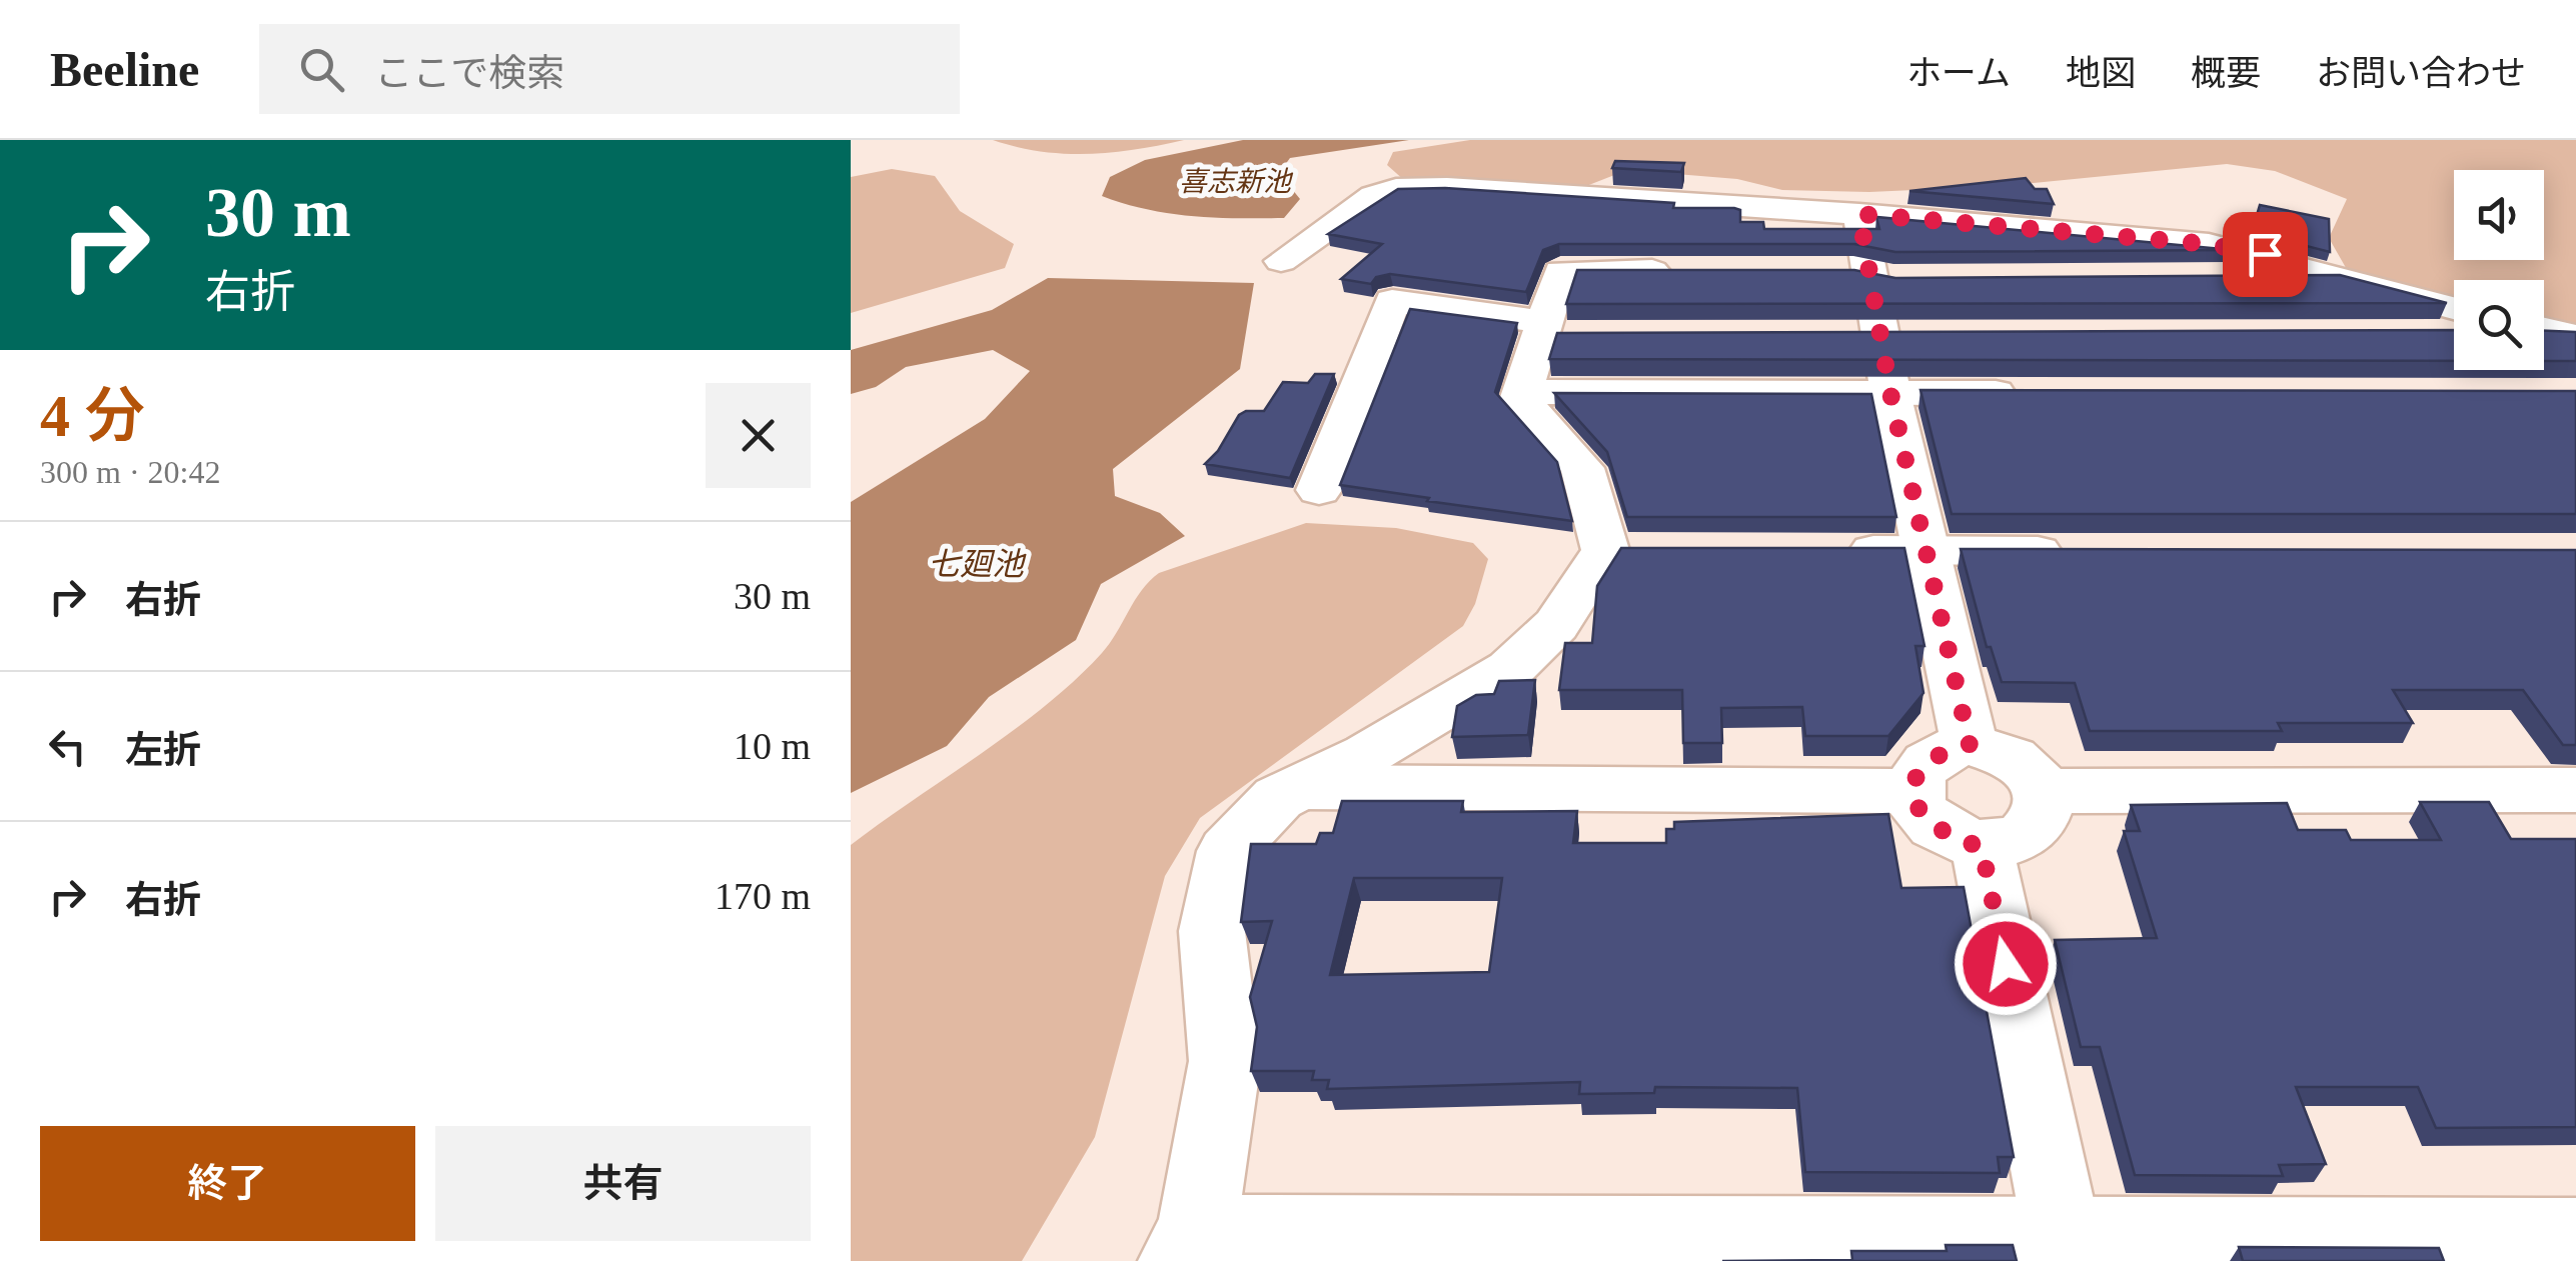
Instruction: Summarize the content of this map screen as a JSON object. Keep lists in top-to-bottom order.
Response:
{
  "water": ["喜志新池", "七廻池"],
  "page": {
    "header": "Beeline",
    "search": "ここで検索",
    "nav": [
      "ホーム",
      "地図",
      "概要",
      "お問い合わせ"
    ],
    "turn": ["30 m", "右折"],
    "heading": ["4 分", "300 m · 20:42"],
    "list": [
      {
        "name": "右折",
        "value": "30 m"
      },
      {
        "name": "左折",
        "value": "10 m"
      },
      {
        "name": "右折",
        "value": "170 m"
      }
    ],
    "buttons": ["終了", "共有"]
  }
}
